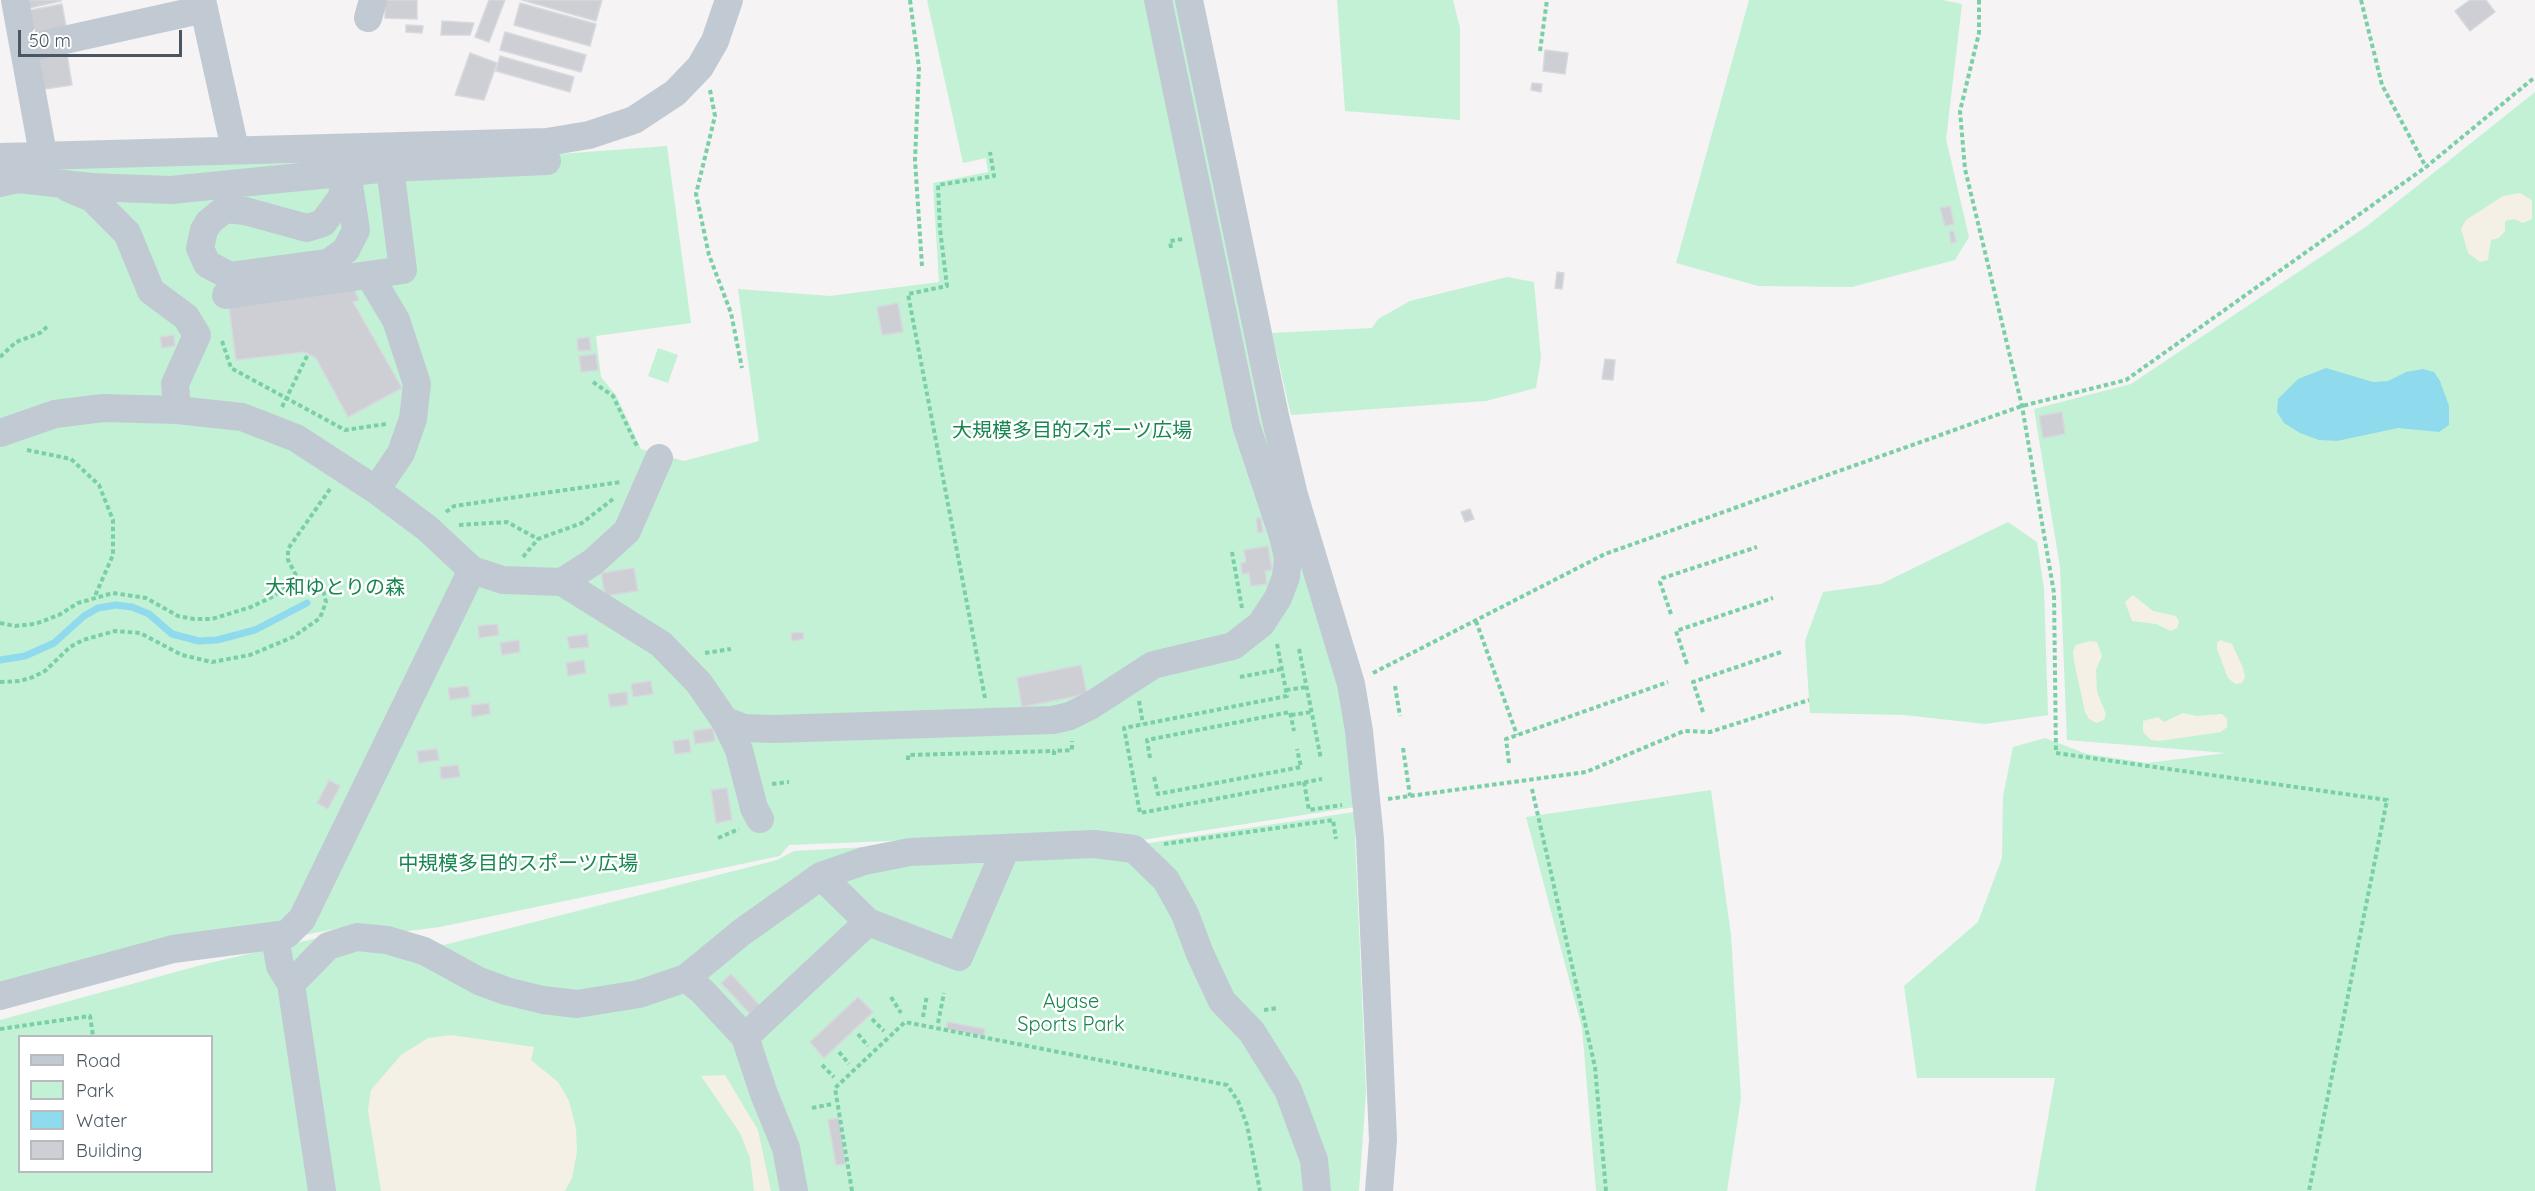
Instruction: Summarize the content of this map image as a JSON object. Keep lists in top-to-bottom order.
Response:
{
  "parks": [
    "大規模多目的スポーツ広場",
    "大和ゆとりの森",
    "中規模多目的スポーツ広場",
    "Ayase Sports Park"
  ],
  "legend": [
    "Road",
    "Park",
    "Water",
    "Building"
  ],
  "scale_bar": "50 m"
}
